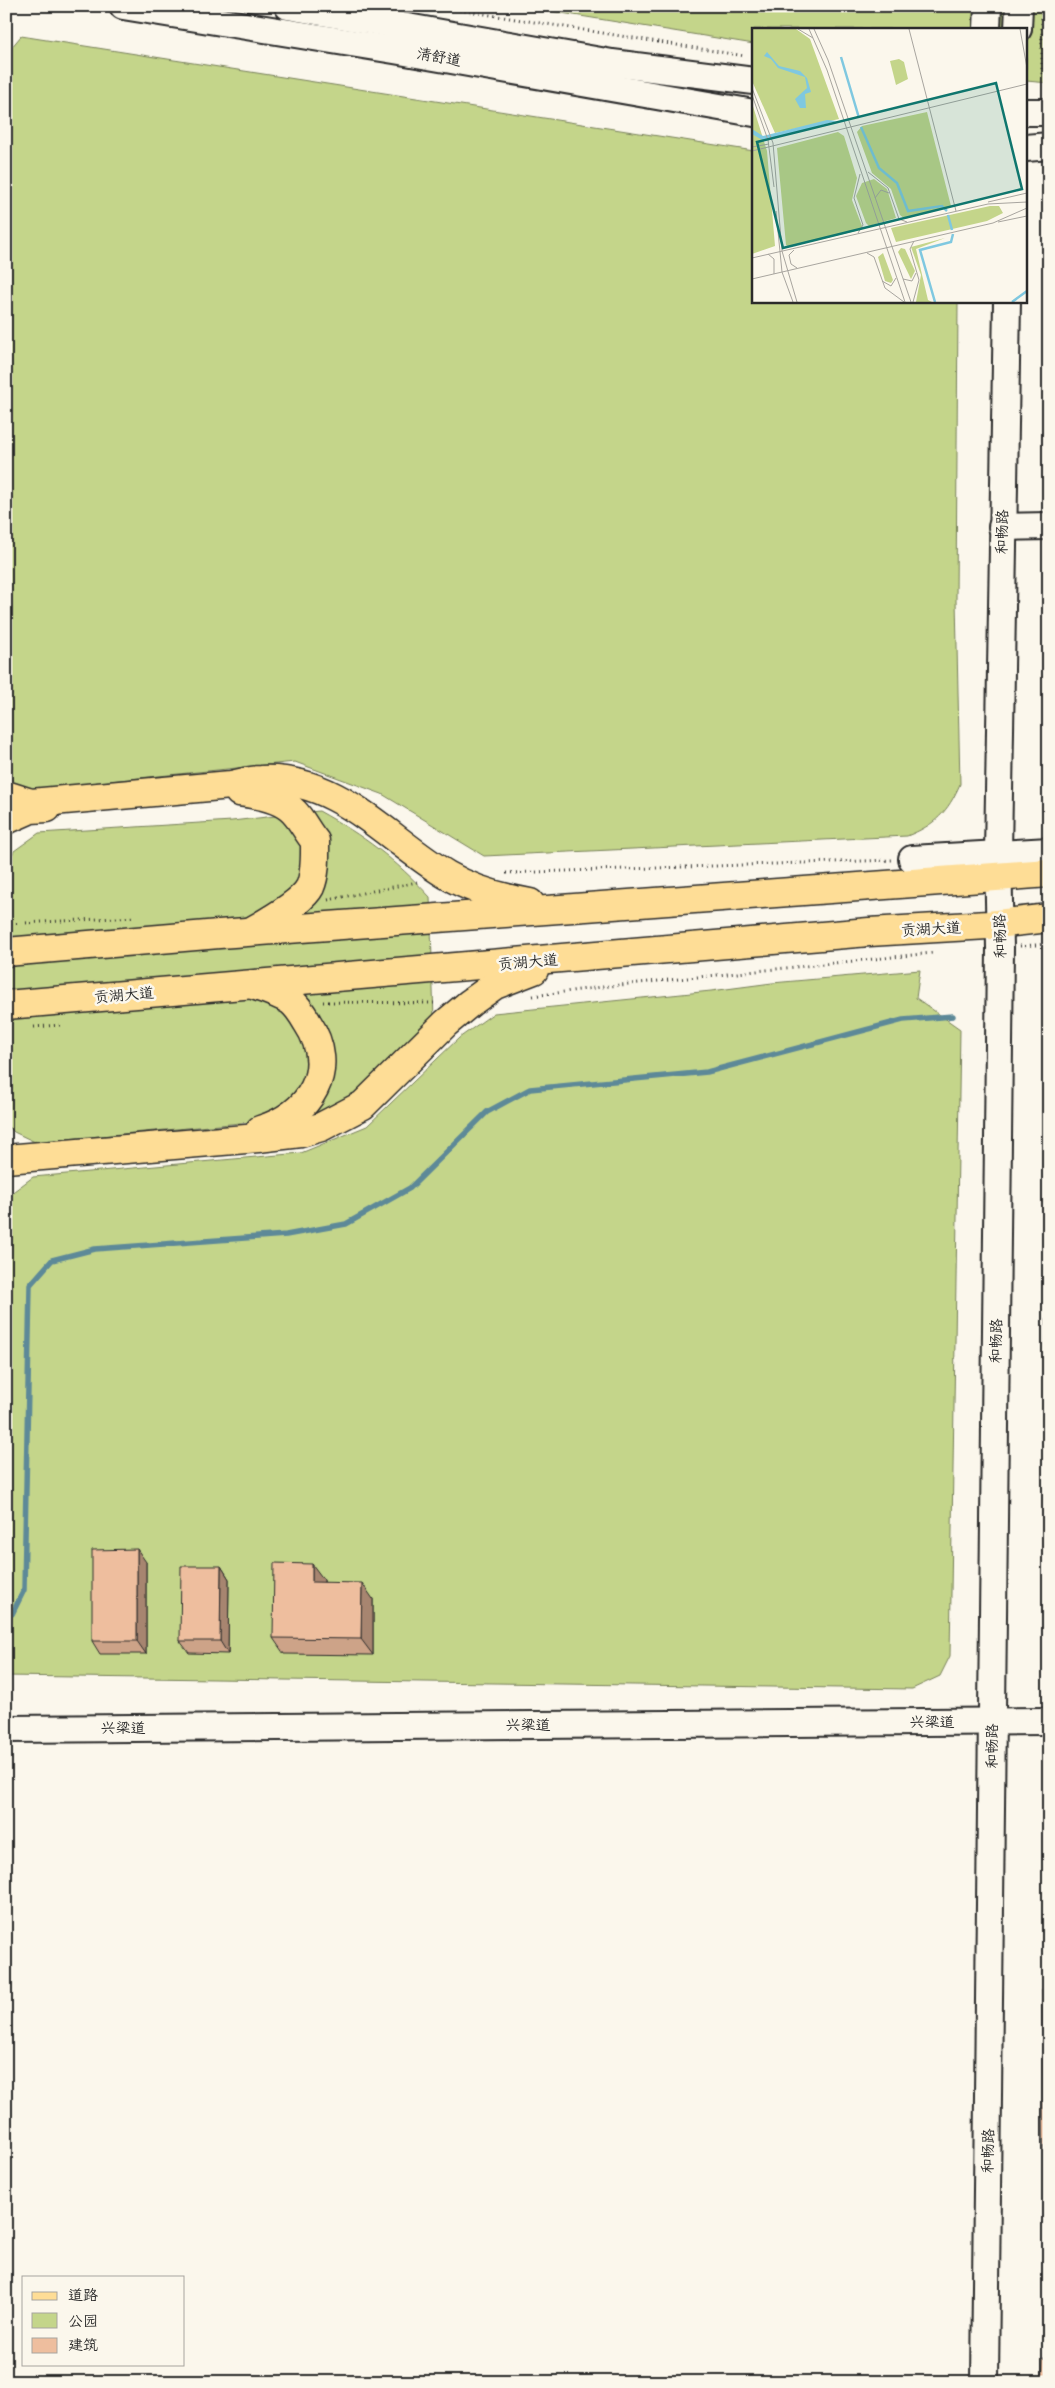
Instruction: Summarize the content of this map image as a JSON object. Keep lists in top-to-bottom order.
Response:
{
  "streets": {
    "main road": ["贡湖大道"],
    "street": ["清舒道", "和畅路", "兴梁道"]
  },
  "crossings": [
    ["和畅路", "贡湖大道"],
    ["和畅路", "兴梁道"]
  ],
  "legend": ["道路", "公园", "建筑"]
}
